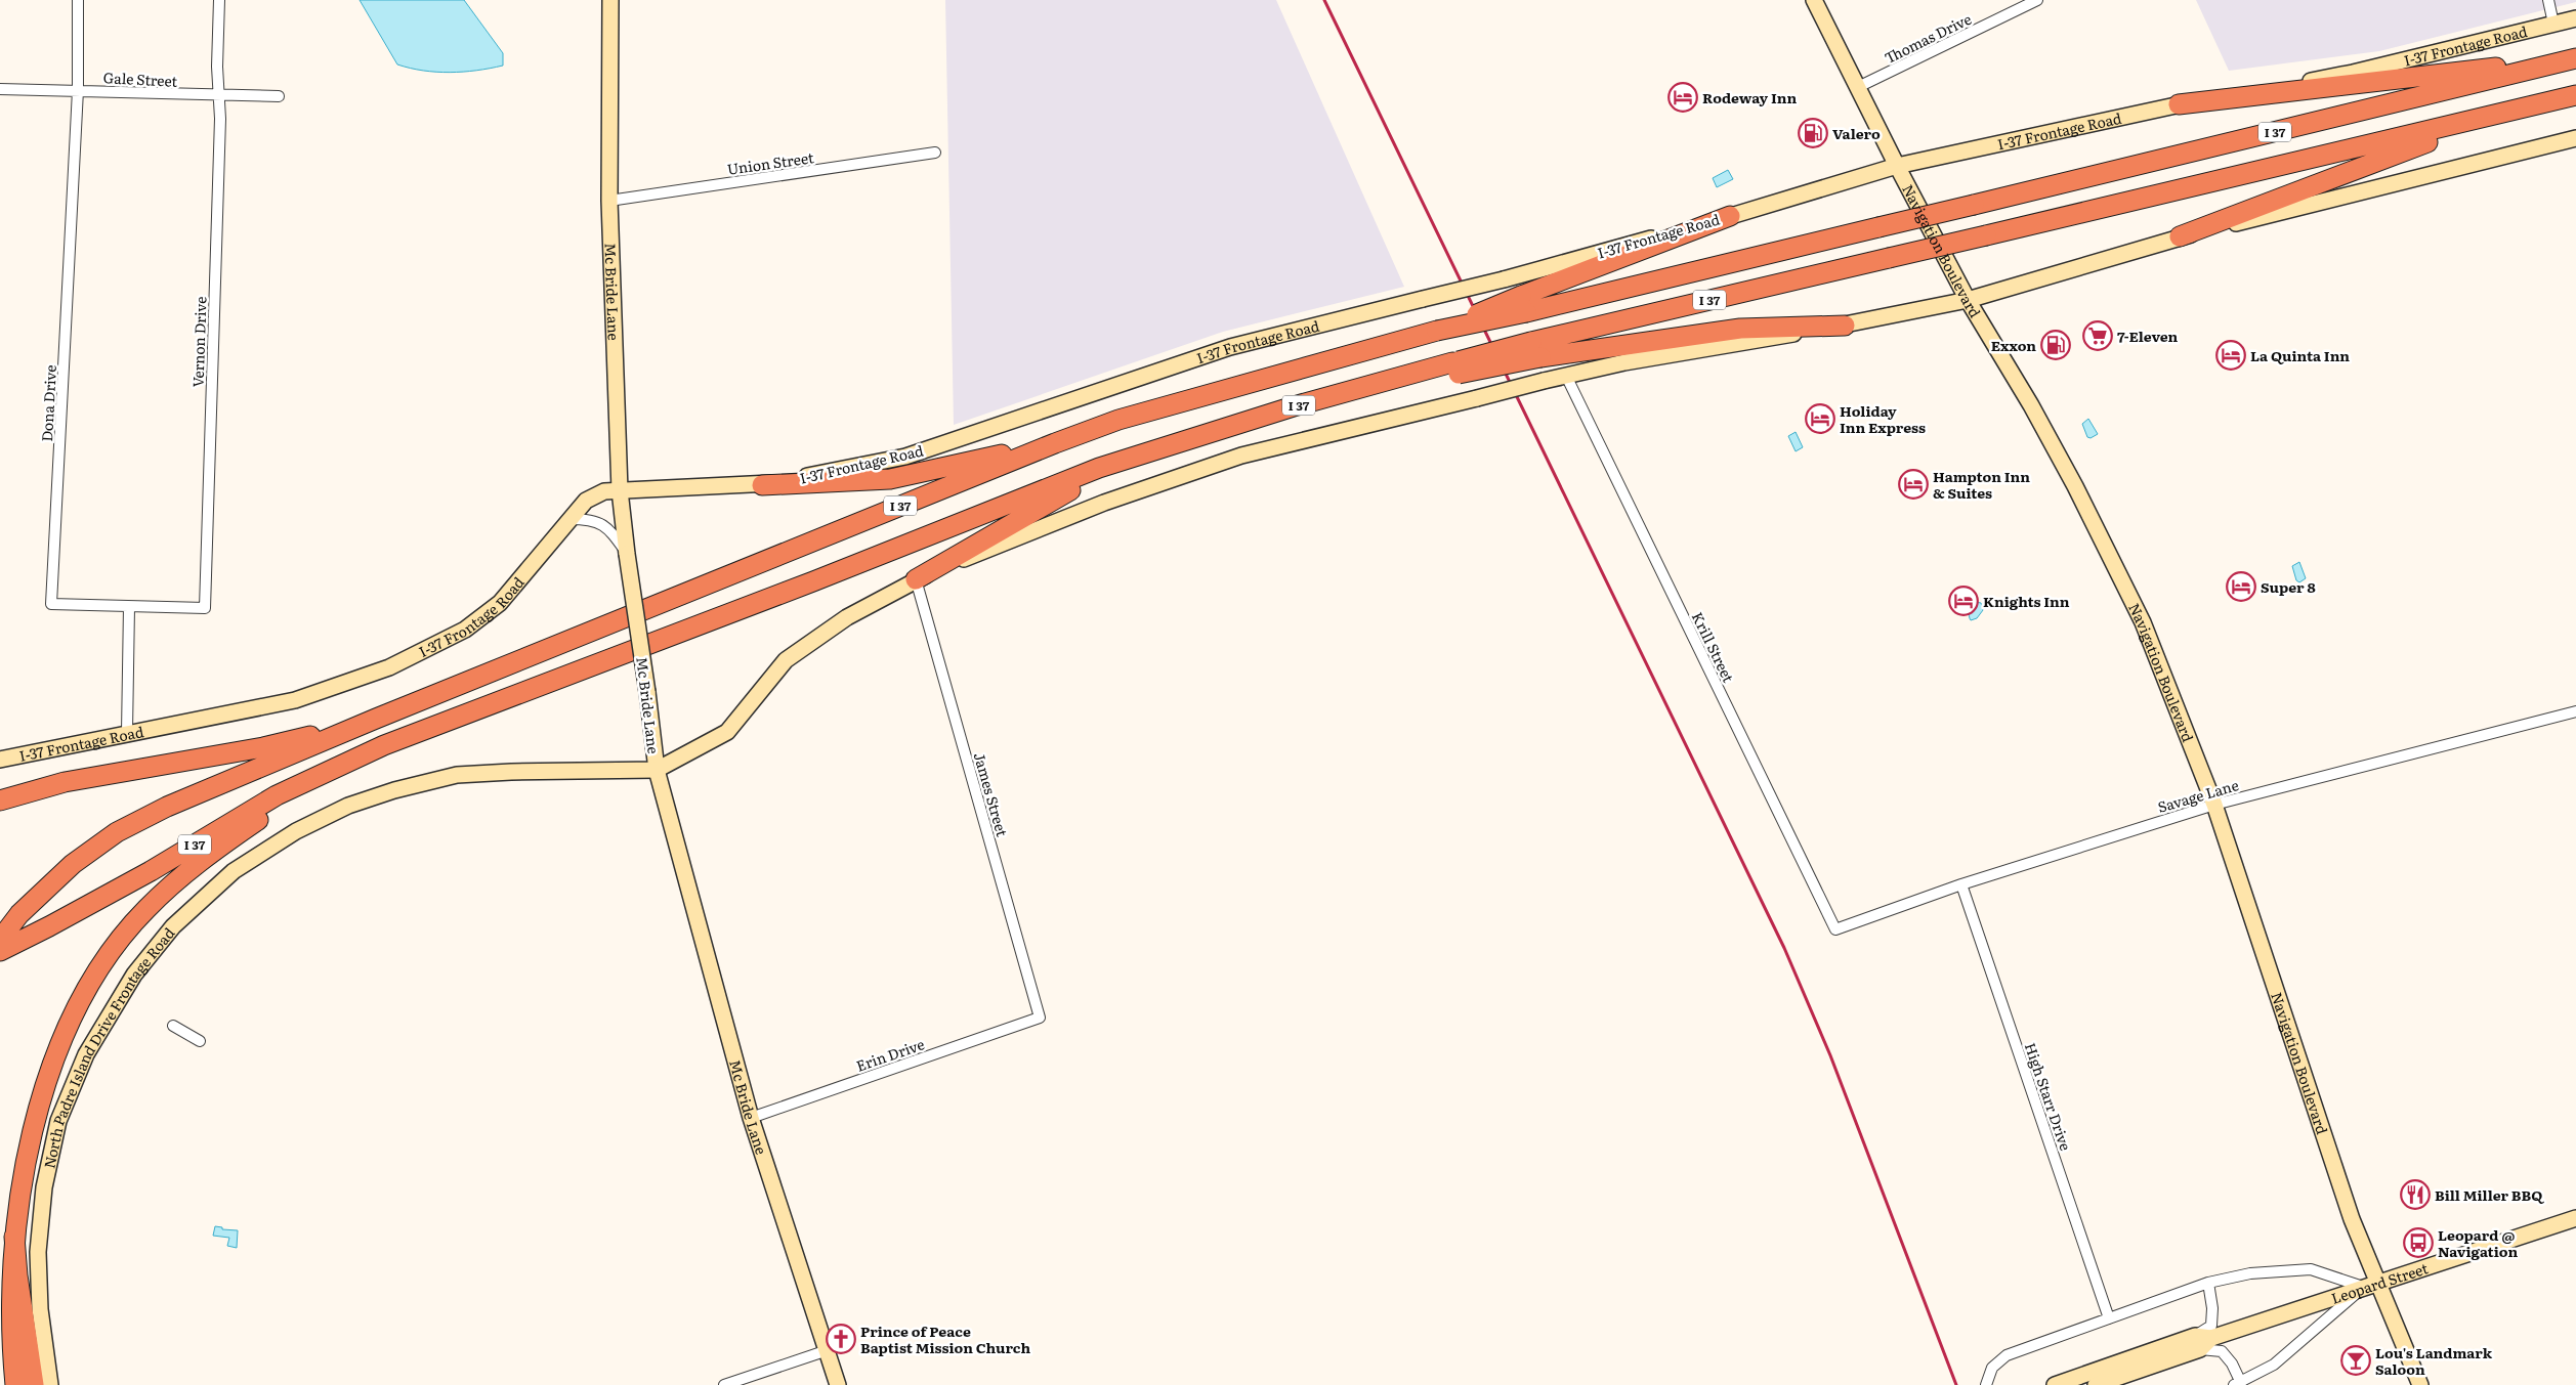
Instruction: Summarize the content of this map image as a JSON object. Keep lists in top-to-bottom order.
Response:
{
  "streets": {
    "highway": ["I 37"],
    "main road": [
      "I-37 Frontage Road",
      "Navigation Boulevard",
      "Mc Bride Lane",
      "North Padre Island Drive Frontage Road",
      "Leopard Street"
    ],
    "street": [
      "Thomas Drive",
      "Gale Street",
      "Union Street",
      "Vernon Drive",
      "Dona Drive",
      "Krill Street",
      "James Street",
      "Savage Lane",
      "Erin Drive",
      "High Starr Drive"
    ]
  },
  "crossings": [
    ["Thomas Drive", "Navigation Boulevard"],
    ["I-37 Frontage Road", "Navigation Boulevard"],
    ["I-37 Frontage Road", "Mc Bride Lane"],
    ["Gale Street", "Vernon Drive"],
    ["Gale Street", "Dona Drive"],
    ["Union Street", "Mc Bride Lane"],
    ["Navigation Boulevard", "Savage Lane"],
    ["Navigation Boulevard", "Leopard Street"],
    ["Mc Bride Lane", "North Padre Island Drive Frontage Road"],
    ["Mc Bride Lane", "Erin Drive"],
    ["Vernon Drive", "Dona Drive"],
    ["Krill Street", "Savage Lane"],
    ["James Street", "Erin Drive"],
    ["Savage Lane", "High Starr Drive"]
  ],
  "places": {
    "hotel": [
      "Rodeway Inn",
      "La Quinta Inn",
      "Holiday Inn Express",
      "Hampton Inn & Suites",
      "Super 8",
      "Knights Inn"
    ],
    "fuel station": ["Valero", "Exxon"],
    "supermarket": ["7-Eleven"],
    "restaurant": ["Bill Miller BBQ"],
    "bus stop": ["Leopard @ Navigation"],
    "church": ["Prince of Peace Baptist Mission Church"],
    "bar": ["Lou's Landmark Saloon"]
  }
}
